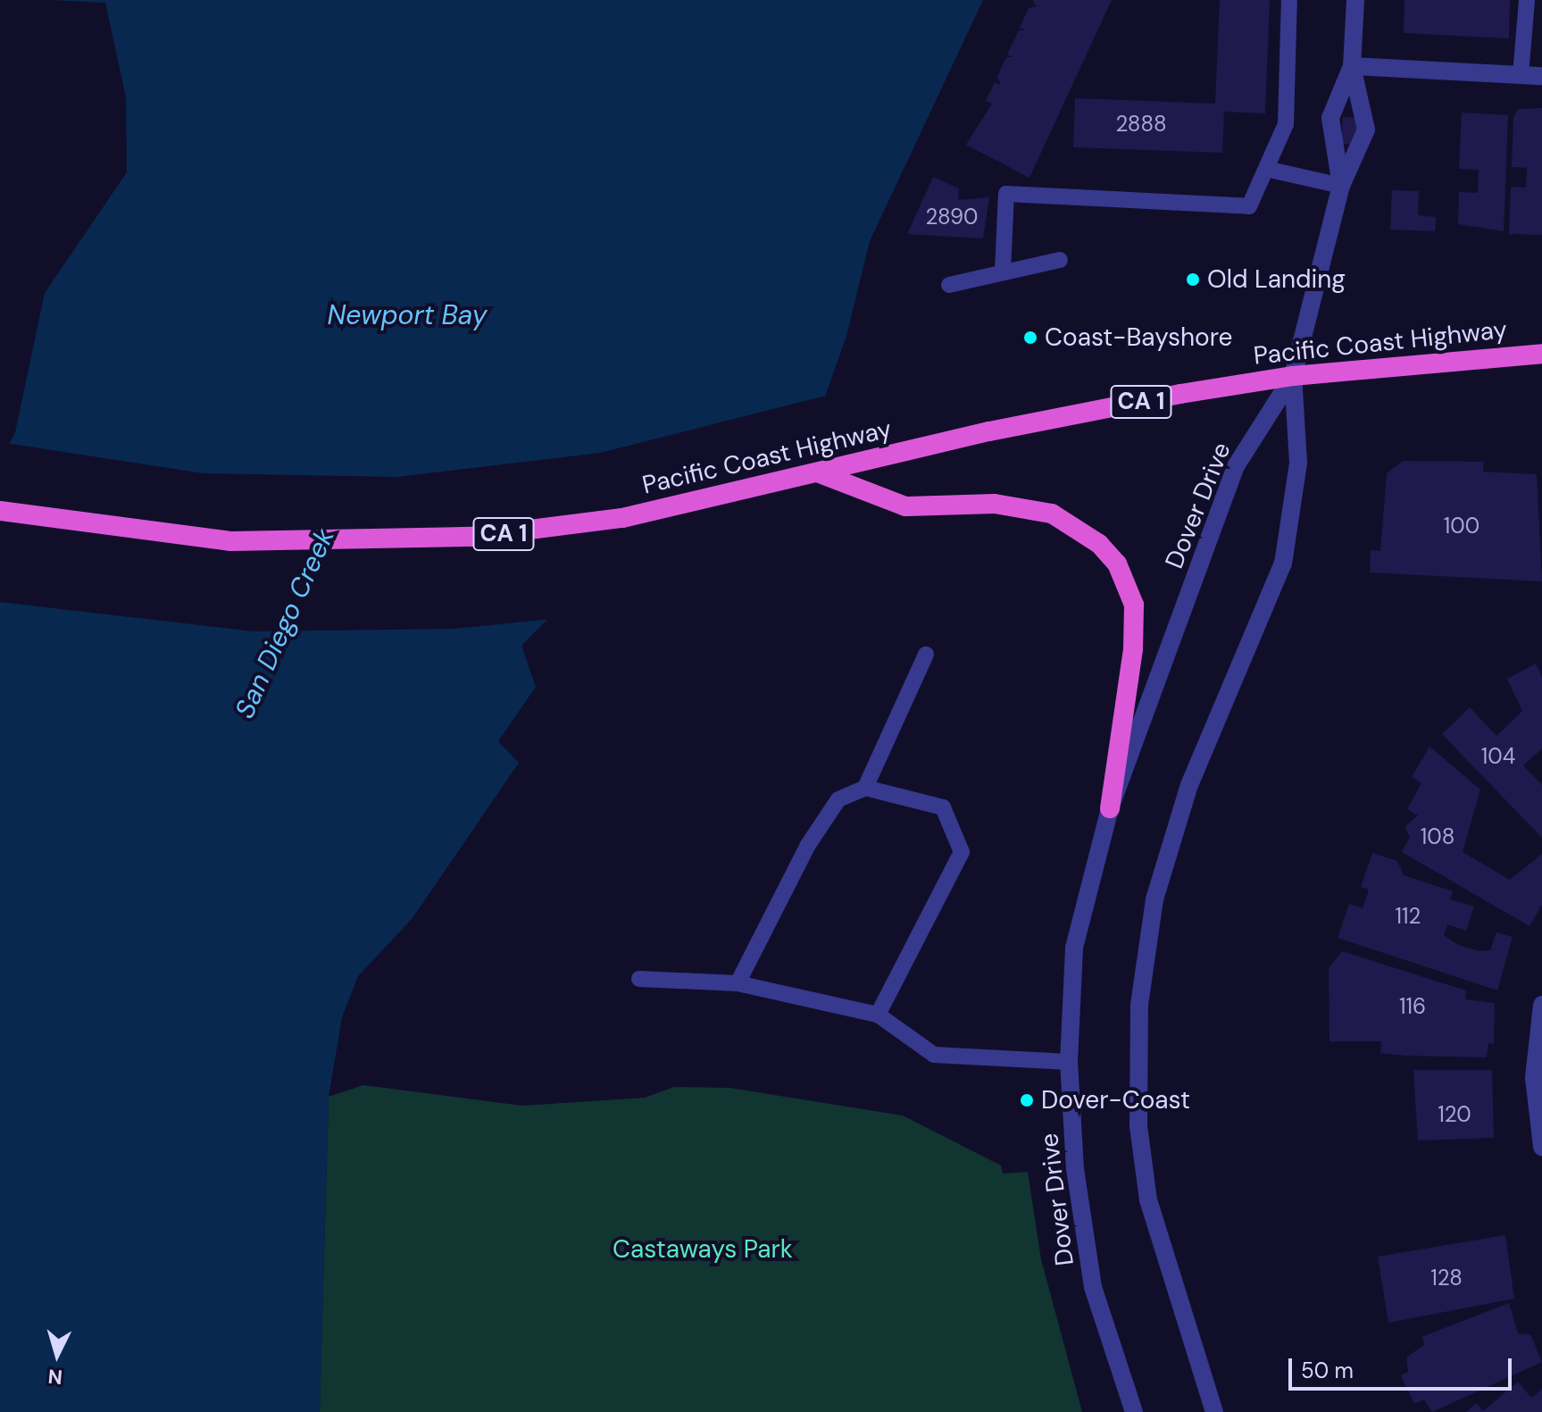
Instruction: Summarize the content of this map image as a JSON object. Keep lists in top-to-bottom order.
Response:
{
  "streets": {
    "highway": ["Pacific Coast Highway", "CA 1"],
    "street": ["Dover Drive"]
  },
  "crossings": [
    ["Pacific Coast Highway", "Dover Drive"]
  ],
  "water": ["Newport Bay", "San Diego Creek"],
  "parks": ["Castaways Park"],
  "places": ["Old Landing", "Coast-Bayshore", "Dover-Coast"],
  "house_numbers": [
    "2888",
    "2890",
    "100",
    "104",
    "108",
    "112",
    "116",
    "120",
    "128"
  ],
  "scale_bar": "50 m",
  "north": "bottom"
}
